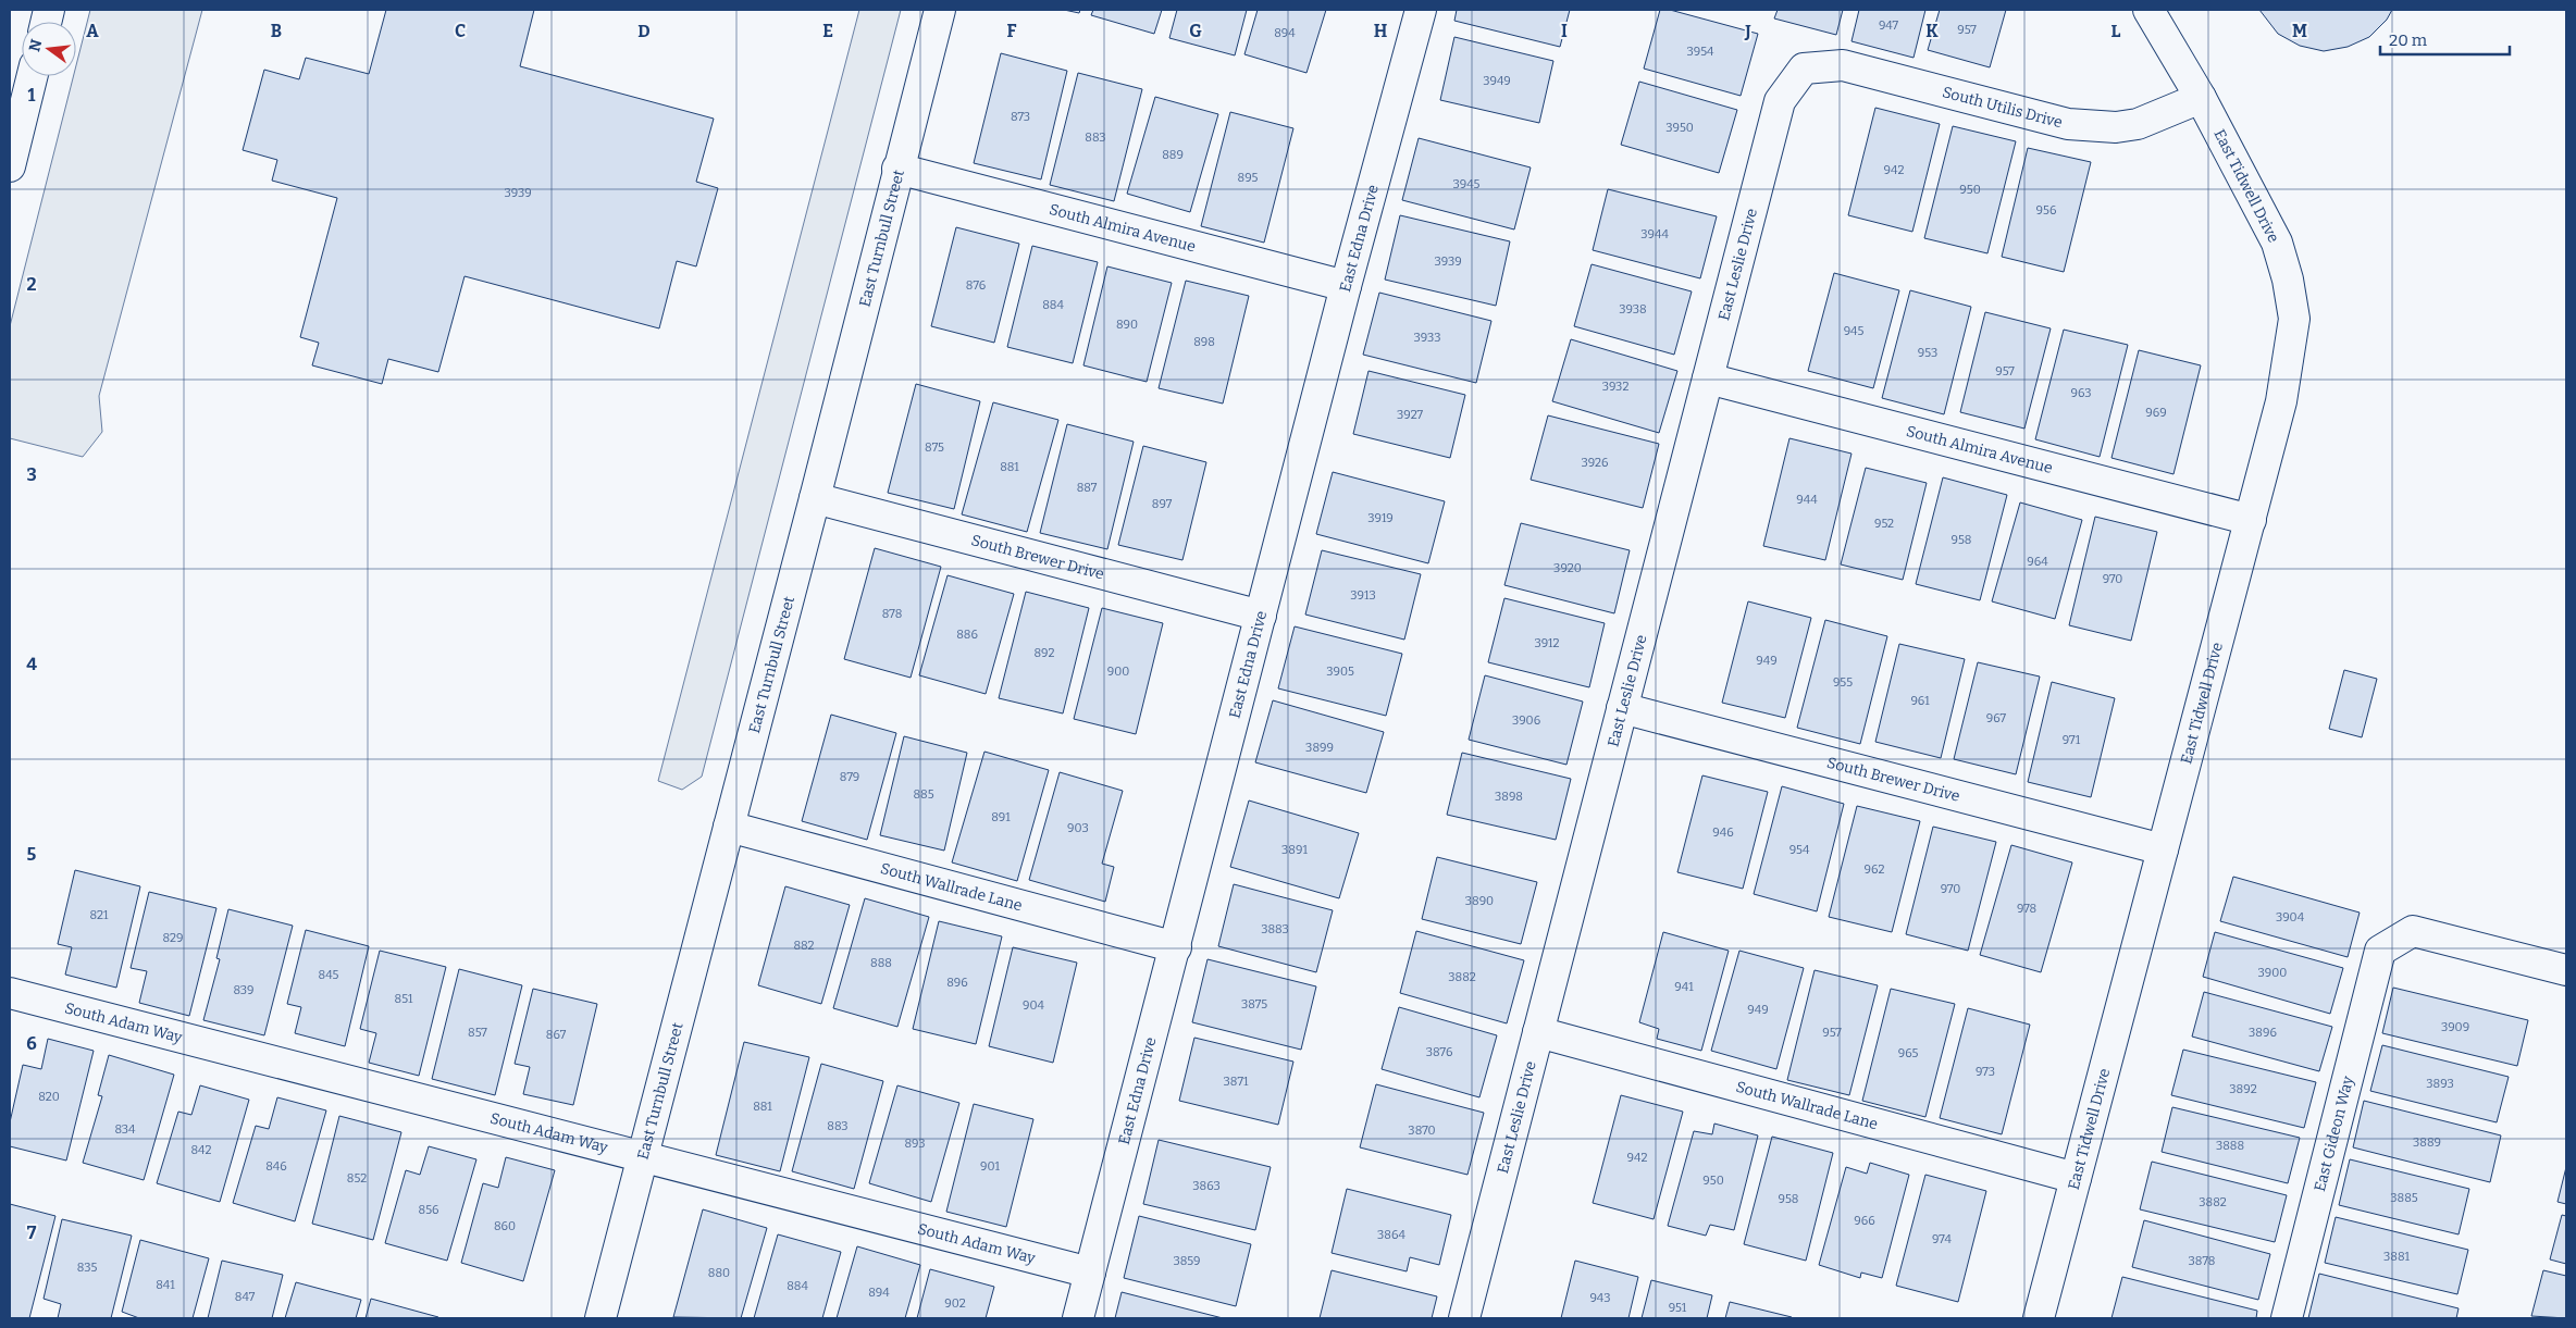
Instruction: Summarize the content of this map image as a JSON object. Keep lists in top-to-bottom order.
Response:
{
  "streets": {
    "street": [
      "South Utilis Drive",
      "East Tidwell Drive",
      "South Almira Avenue",
      "East Turnbull Street",
      "East Edna Drive",
      "East Leslie Drive",
      "South Brewer Drive",
      "South Wallrade Lane",
      "South Adam Way",
      "East Gideon Way"
    ]
  },
  "crossings": [
    ["South Utilis Drive", "East Tidwell Drive"],
    ["South Utilis Drive", "East Leslie Drive"],
    ["East Tidwell Drive", "South Almira Avenue"],
    ["East Tidwell Drive", "South Brewer Drive"],
    ["East Tidwell Drive", "South Wallrade Lane"],
    ["South Almira Avenue", "East Turnbull Street"],
    ["South Almira Avenue", "East Edna Drive"],
    ["South Almira Avenue", "East Leslie Drive"],
    ["East Turnbull Street", "South Brewer Drive"],
    ["East Turnbull Street", "South Wallrade Lane"],
    ["East Turnbull Street", "South Adam Way"],
    ["East Edna Drive", "South Brewer Drive"],
    ["East Edna Drive", "South Wallrade Lane"],
    ["East Edna Drive", "South Adam Way"],
    ["East Leslie Drive", "South Brewer Drive"],
    ["East Leslie Drive", "South Wallrade Lane"]
  ],
  "house_numbers": [
    "947",
    "957",
    "894",
    "3954",
    "3949",
    "873",
    "3950",
    "883",
    "889",
    "942",
    "895",
    "3945",
    "950",
    "3939",
    "956",
    "3944",
    "3939",
    "876",
    "884",
    "3938",
    "890",
    "945",
    "3933",
    "898",
    "953",
    "957",
    "3932",
    "963",
    "969",
    "3927",
    "875",
    "3926",
    "881",
    "887",
    "944",
    "897",
    "3919",
    "952",
    "958",
    "964",
    "3920",
    "970",
    "3913",
    "878",
    "886",
    "3912",
    "892",
    "949",
    "900",
    "3905",
    "955",
    "961",
    "967",
    "3906",
    "971",
    "3899",
    "879",
    "885",
    "3898",
    "891",
    "903",
    "946",
    "3891",
    "954",
    "962",
    "970",
    "3890",
    "978",
    "821",
    "3904",
    "3883",
    "829",
    "882",
    "888",
    "3900",
    "845",
    "3882",
    "896",
    "941",
    "839",
    "851",
    "3875",
    "904",
    "949",
    "3909",
    "857",
    "957",
    "3896",
    "867",
    "3876",
    "965",
    "973",
    "3871",
    "3893",
    "3892",
    "820",
    "881",
    "883",
    "834",
    "3870",
    "3889",
    "893",
    "3888",
    "842",
    "942",
    "846",
    "901",
    "852",
    "950",
    "3863",
    "3885",
    "958",
    "3882",
    "856",
    "966",
    "860",
    "3864",
    "974",
    "3881",
    "3859",
    "3878",
    "835",
    "880",
    "841",
    "884",
    "894",
    "847",
    "943",
    "902",
    "951"
  ],
  "scale_bar": "20 m",
  "north": "left",
  "grid": {
    "columns": [
      "A",
      "B",
      "C",
      "D",
      "E",
      "F",
      "G",
      "H",
      "I",
      "J",
      "K",
      "L",
      "M"
    ],
    "rows": [
      "1",
      "2",
      "3",
      "4",
      "5",
      "6",
      "7"
    ]
  }
}
